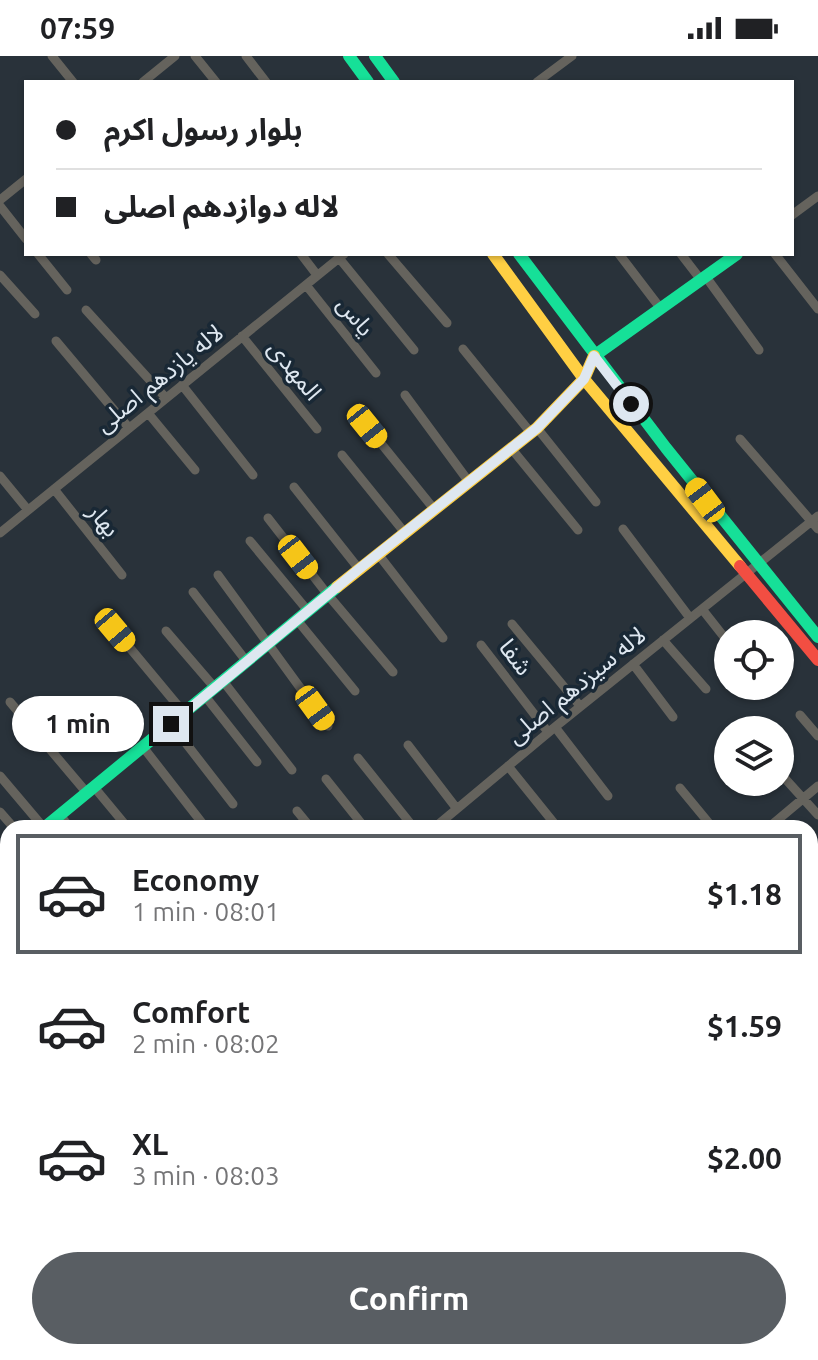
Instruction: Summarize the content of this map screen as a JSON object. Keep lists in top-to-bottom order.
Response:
{
  "streets": {
    "street": [
      "یاس",
      "المهدی",
      "لاله یازدهم اصلی",
      "بهار",
      "شفا",
      "لاله سیزدهم اصلی"
    ]
  },
  "crossings": [
    ["یاس", "لاله یازدهم اصلی"],
    ["المهدی", "لاله یازدهم اصلی"],
    ["لاله یازدهم اصلی", "بهار"],
    ["شفا", "لاله سیزدهم اصلی"]
  ],
  "page": {
    "status": "07:59",
    "banner": ["بلوار رسول اکرم", "لاله دوازدهم اصلی"],
    "bubble": "1 min",
    "list": [
      {
        "name": "Economy",
        "note": "1 min · 08:01",
        "value": "$1.18"
      },
      {
        "name": "Comfort",
        "note": "2 min · 08:02",
        "value": "$1.59"
      },
      {
        "name": "XL",
        "note": "3 min · 08:03",
        "value": "$2.00"
      }
    ],
    "buttons": "Confirm"
  }
}
